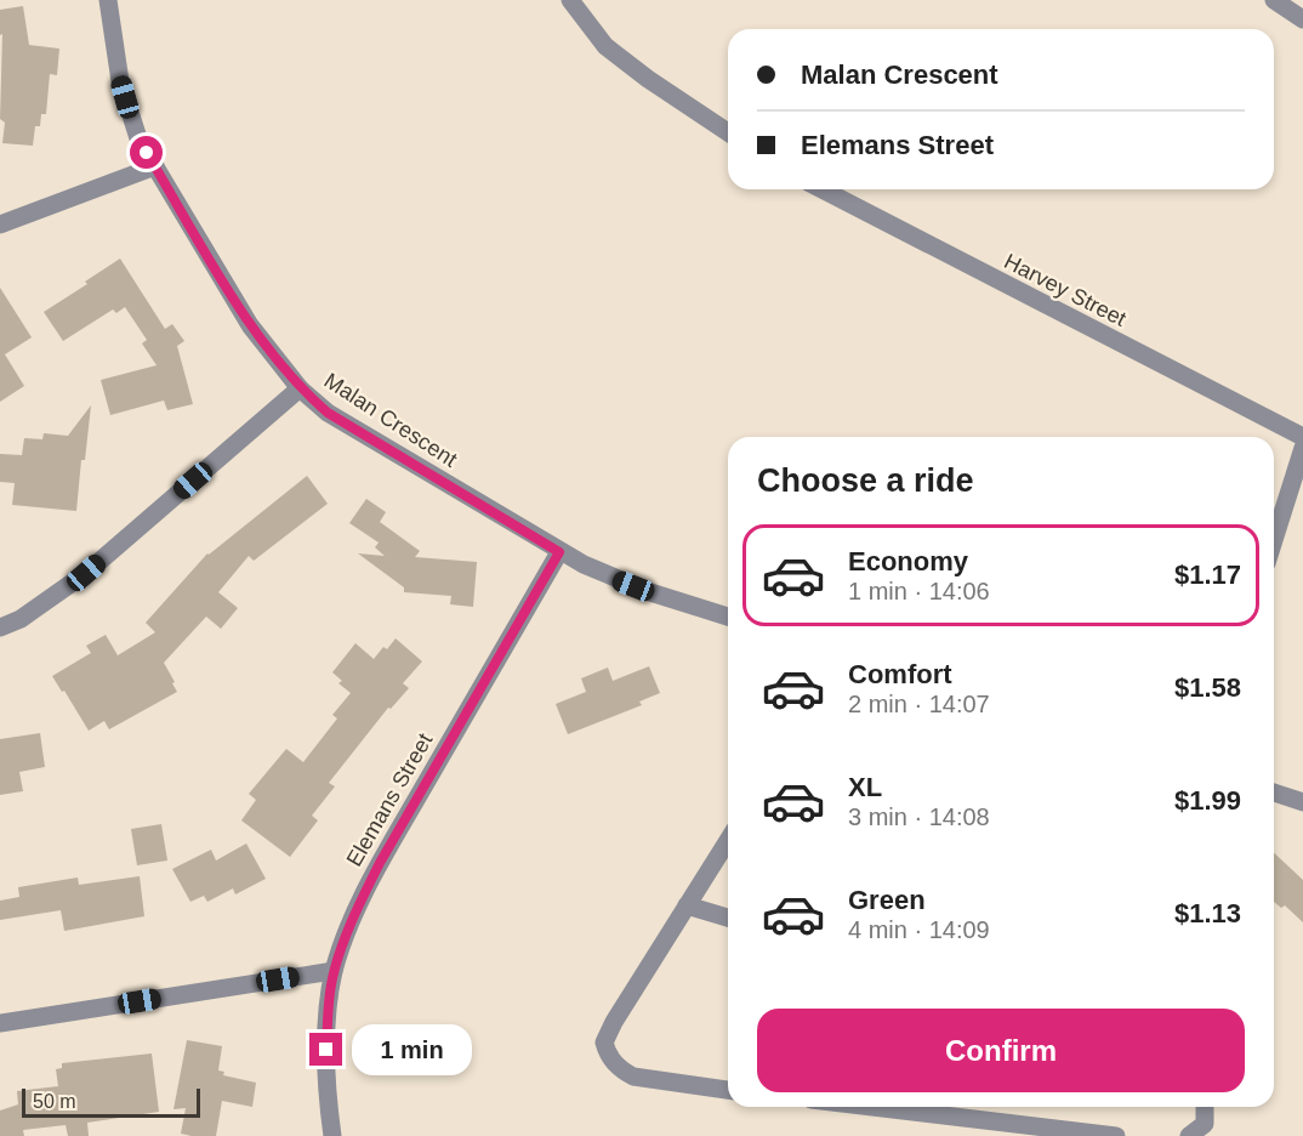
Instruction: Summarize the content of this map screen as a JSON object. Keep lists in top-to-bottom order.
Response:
{
  "streets": {
    "street": ["Harvey Street", "Malan Crescent", "Elemans Street"]
  },
  "crossings": [
    ["Malan Crescent", "Elemans Street"]
  ],
  "scale_bar": "50 m",
  "page": {
    "banner": ["Malan Crescent", "Elemans Street"],
    "heading": "Choose a ride",
    "list": [
      {
        "name": "Economy",
        "note": "1 min · 14:06",
        "value": "$1.17"
      },
      {
        "name": "Comfort",
        "note": "2 min · 14:07",
        "value": "$1.58"
      },
      {
        "name": "XL",
        "note": "3 min · 14:08",
        "value": "$1.99"
      },
      {
        "name": "Green",
        "note": "4 min · 14:09",
        "value": "$1.13"
      }
    ],
    "buttons": "Confirm",
    "bubble": "1 min",
    "scale": "50 m"
  }
}
